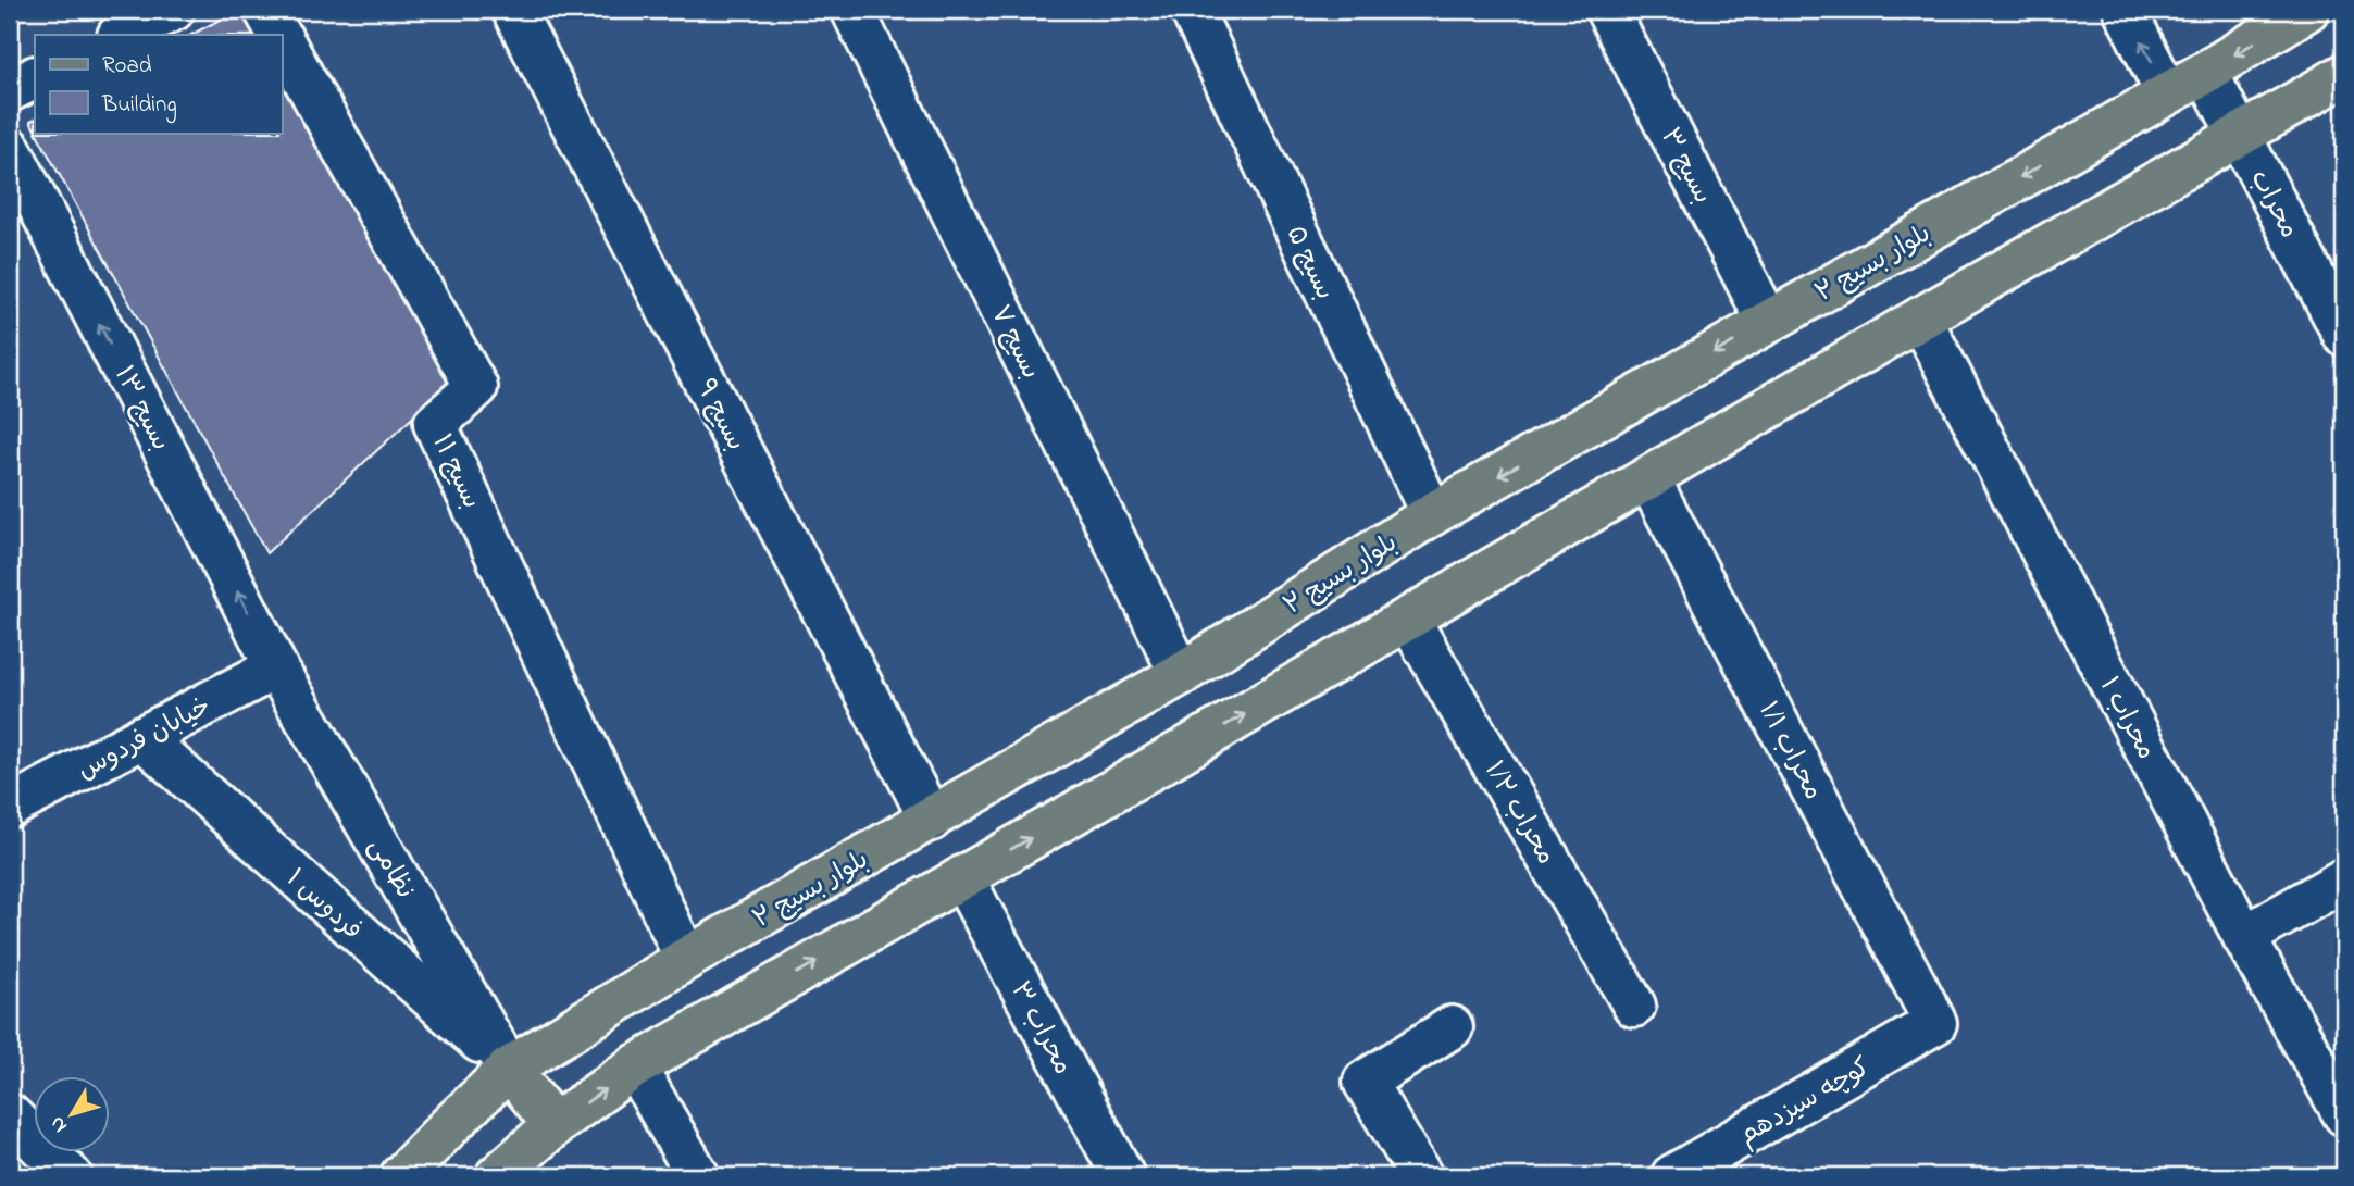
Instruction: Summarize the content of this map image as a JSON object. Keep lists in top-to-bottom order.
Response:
{
  "streets": {
    "main road": ["بلوار بسیج ۲"],
    "street": [
      "۳ بسیج",
      "محراب",
      "۵ بسیج",
      "۷ بسیج",
      "۱۳ بسیج",
      "۹ بسیج",
      "۱۱ بسیج",
      "محراب ۱",
      "خیابان فردوس",
      "محراب ۱/۱",
      "محراب ۱/۲",
      "نظامی",
      "فردوس ۱",
      "محراب ۳",
      "کوچه سیزدهم"
    ]
  },
  "crossings": [
    ["۳ بسیج", "بلوار بسیج ۲"],
    ["محراب", "بلوار بسیج ۲"],
    ["۵ بسیج", "بلوار بسیج ۲"],
    ["بلوار بسیج ۲", "۷ بسیج"],
    ["بلوار بسیج ۲", "۹ بسیج"],
    ["بلوار بسیج ۲", "۱۱ بسیج"],
    ["بلوار بسیج ۲", "نظامی"],
    ["بلوار بسیج ۲", "فردوس ۱"],
    ["۱۳ بسیج", "خیابان فردوس"],
    ["۱۳ بسیج", "نظامی"],
    ["خیابان فردوس", "نظامی"],
    ["خیابان فردوس", "فردوس ۱"],
    ["محراب ۱/۱", "کوچه سیزدهم"],
    ["نظامی", "فردوس ۱"]
  ],
  "one_way": ["۱۳ بسیج"],
  "legend": ["Road", "Building"],
  "north": "bottom left"
}
